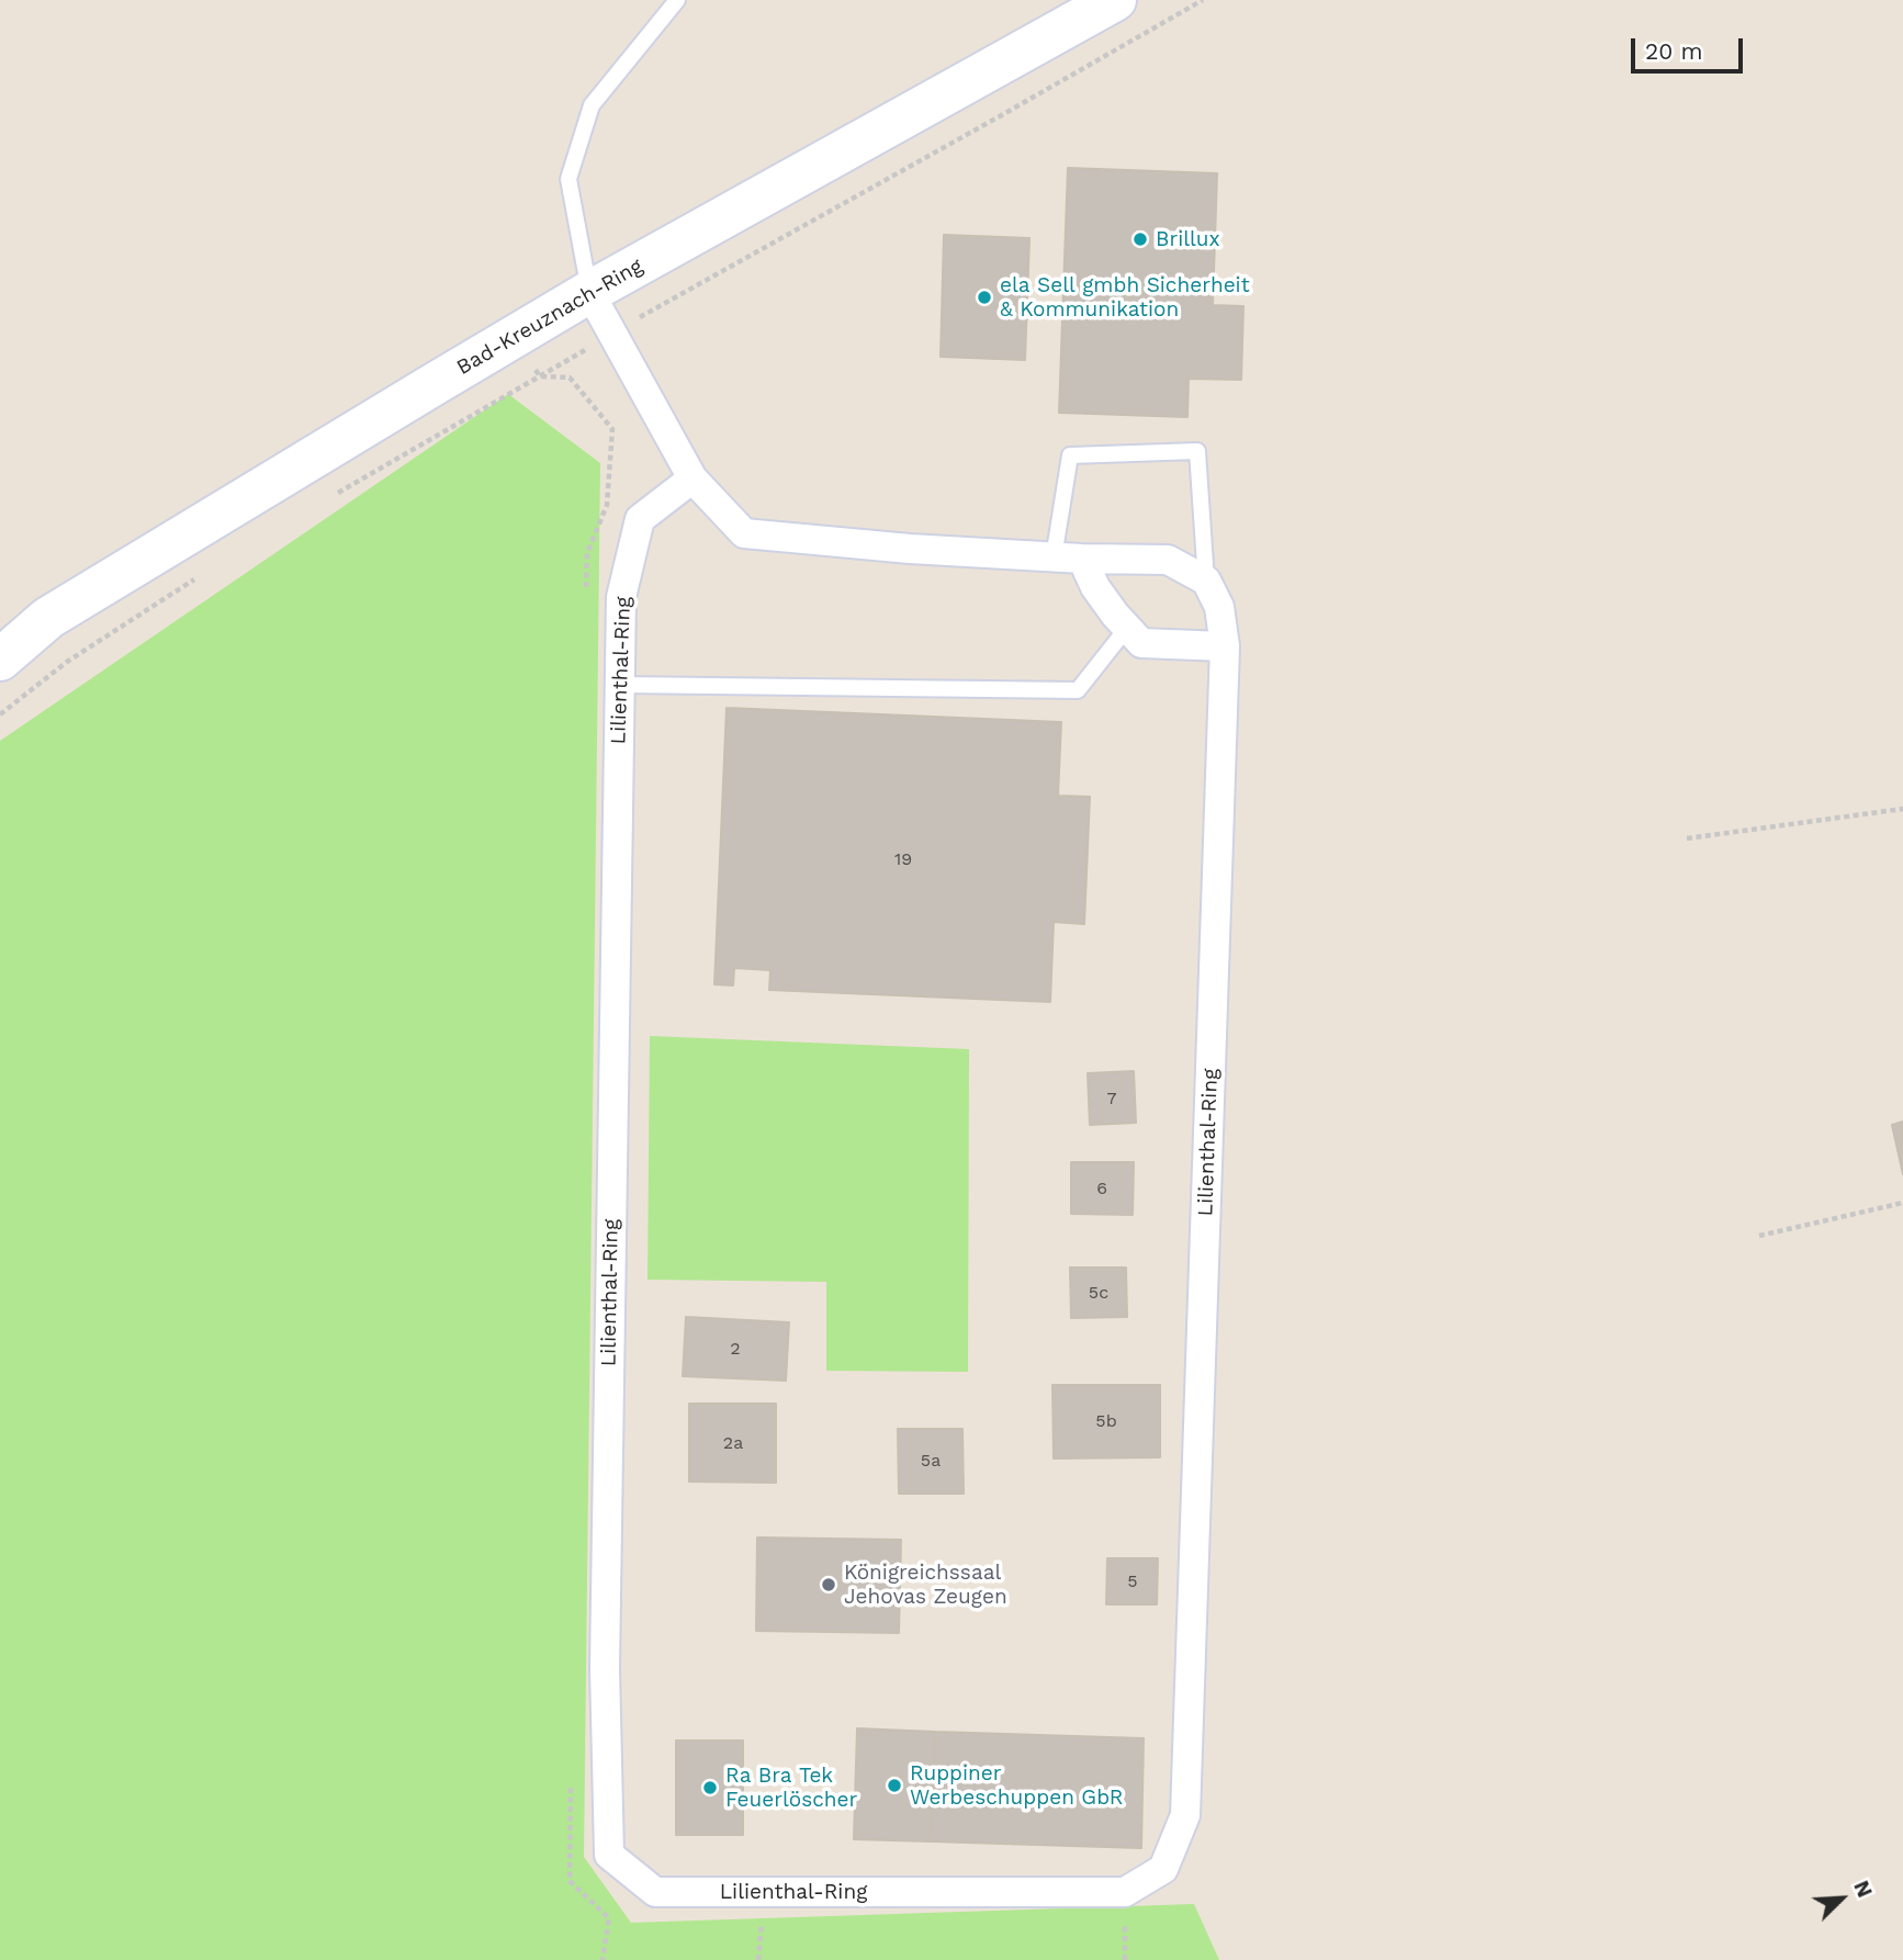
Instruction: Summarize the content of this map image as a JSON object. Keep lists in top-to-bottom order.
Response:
{
  "streets": {
    "main road": ["Bad-Kreuznach-Ring"],
    "street": ["Lilienthal-Ring"]
  },
  "places": [
    "Brillux",
    "ela Sell gmbh Sicherheit & Kommunikation",
    "Königreichssaal Jehovas Zeugen",
    "Ruppiner Werbeschuppen GbR",
    "Ra Bra Tek Feuerlöscher"
  ],
  "house_numbers": [
    "19",
    "7",
    "6",
    "5c",
    "2",
    "5b",
    "2a",
    "5a",
    "5"
  ],
  "scale_bar": "20 m",
  "north": "top right"
}
